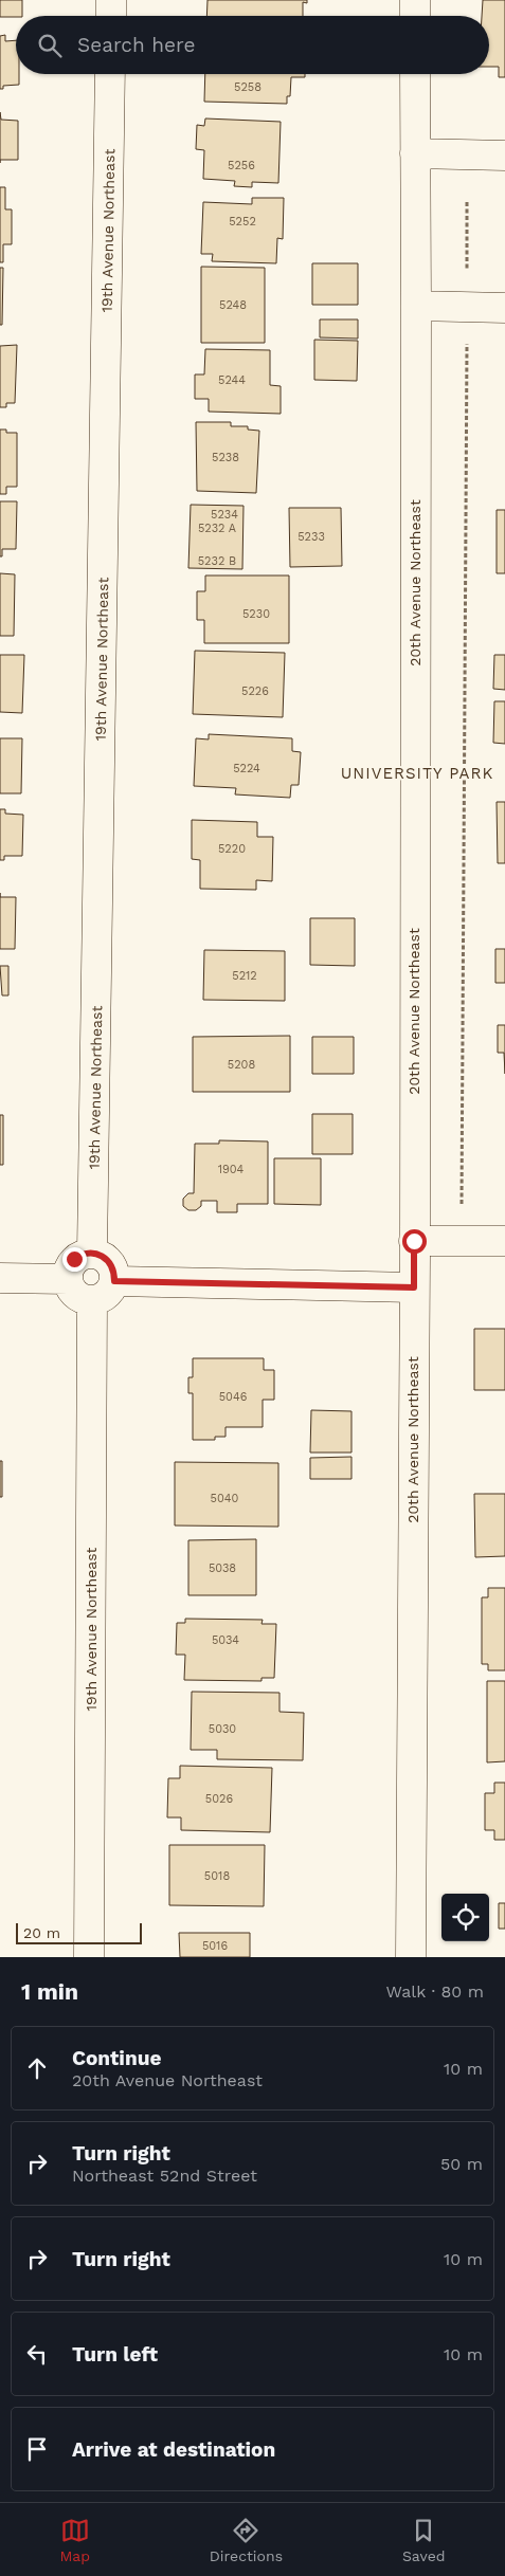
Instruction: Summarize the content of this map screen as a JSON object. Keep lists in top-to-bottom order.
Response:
{
  "streets": {
    "street": ["19th Avenue Northeast", "20th Avenue Northeast"]
  },
  "districts": ["UNIVERSITY PARK"],
  "house_numbers": [
    "5258",
    "5256",
    "5252",
    "5248",
    "5244",
    "5238",
    "5234",
    "5232 A",
    "5233",
    "5232 B",
    "5230",
    "5226",
    "5224",
    "5220",
    "5212",
    "5208",
    "1904",
    "5046",
    "5040",
    "5038",
    "5034",
    "5030",
    "5026",
    "5018",
    "5016"
  ],
  "scale_bar": "20 m",
  "page": {
    "search": "Search here",
    "scale": "20 m",
    "heading": ["1 min", "Walk · 80 m"],
    "list": [
      ["Continue", "20th Avenue Northeast", "10 m"],
      ["Turn right", "Northeast 52nd Street", "50 m"],
      ["Turn right", "10 m"],
      ["Turn left", "10 m"],
      "Arrive at destination"
    ],
    "nav": ["Map", "Directions", "Saved"]
  }
}
